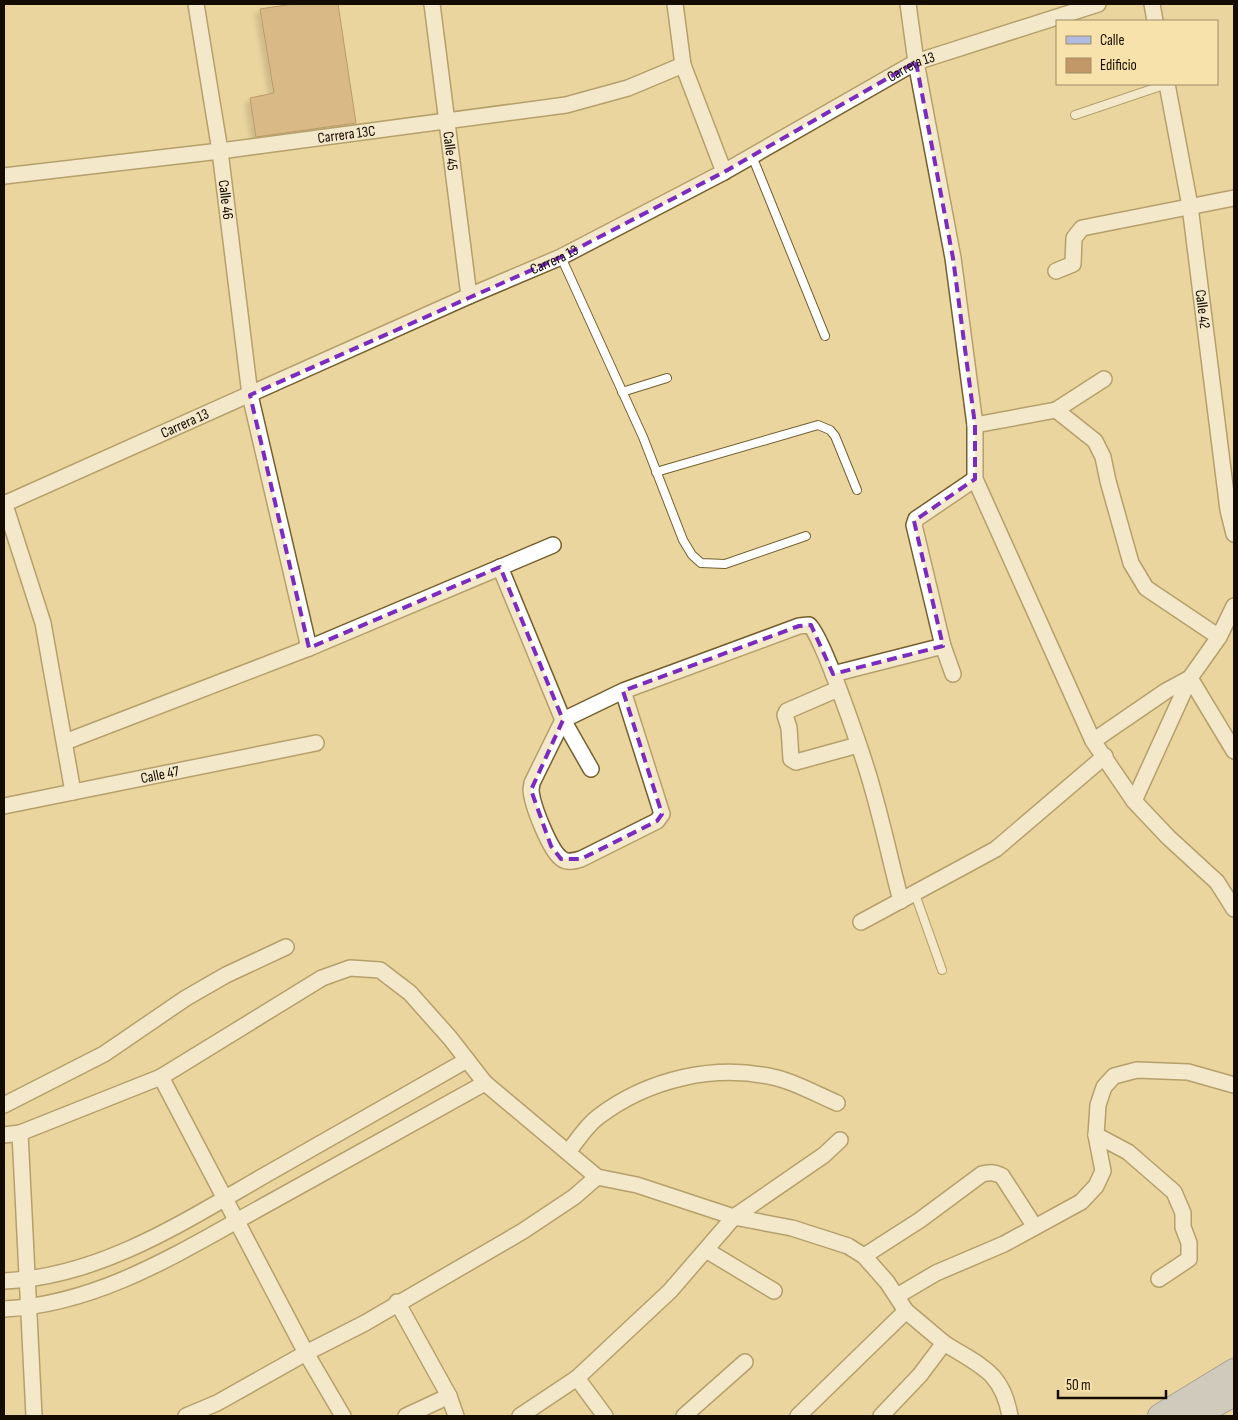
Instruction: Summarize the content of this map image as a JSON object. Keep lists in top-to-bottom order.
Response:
{
  "streets": {
    "street": [
      "Carrera 13",
      "Carrera 13C",
      "Calle 45",
      "Calle 46",
      "Calle 42",
      "Calle 47"
    ]
  },
  "crossings": [
    ["Carrera 13", "Calle 45"],
    ["Carrera 13", "Calle 46"],
    ["Carrera 13C", "Calle 45"],
    ["Carrera 13C", "Calle 46"]
  ],
  "legend": ["Calle", "Edificio"],
  "scale_bar": "50 m"
}
